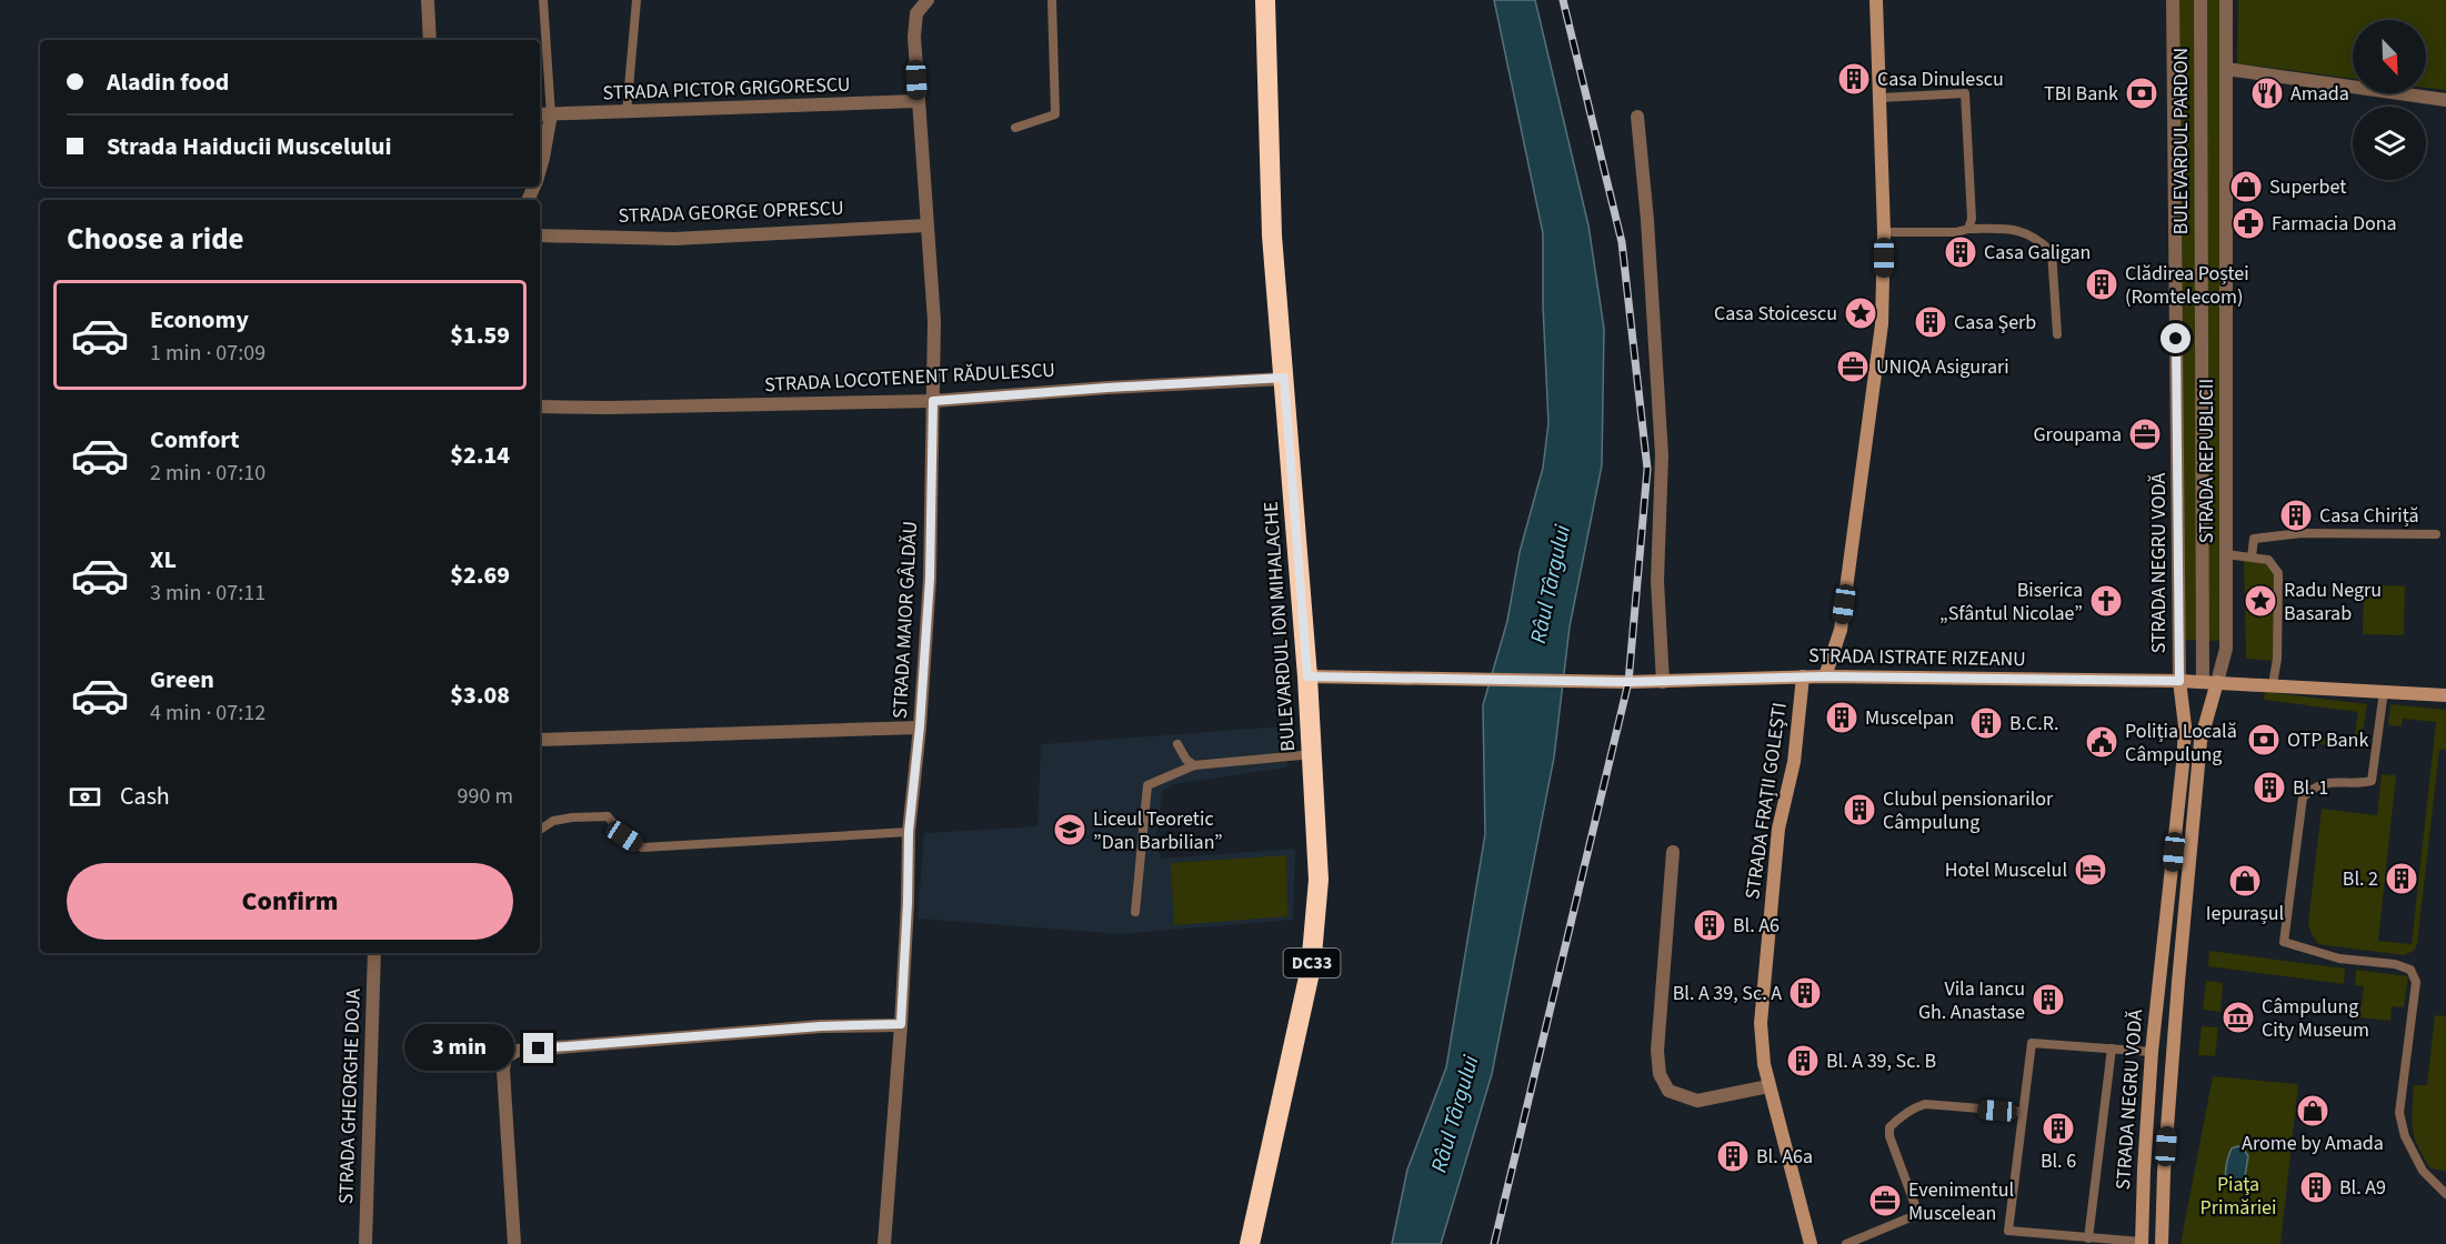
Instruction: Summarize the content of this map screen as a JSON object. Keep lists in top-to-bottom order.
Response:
{
  "streets": {
    "highway": ["BULEVARDUL ION MIHALACHE", "DC33"],
    "street": [
      "STRADA PICTOR GRIGORESCU",
      "BULEVARDUL PARDON",
      "STRADA GEORGE OPRESCU",
      "STRADA LOCOTENENT RĂDULESCU",
      "STRADA REPUBLICII",
      "STRADA NEGRU VODĂ",
      "STRADA MAIOR GÂLDĂU",
      "STRADA ISTRATE RIZEANU",
      "STRADA FRAȚII GOLEȘTI",
      "STRADA GHEORGHE DOJA"
    ]
  },
  "crossings": [
    ["STRADA PICTOR GRIGORESCU", "STRADA MAIOR GÂLDĂU"],
    ["BULEVARDUL PARDON", "STRADA ISTRATE RIZEANU"],
    ["STRADA GEORGE OPRESCU", "STRADA MAIOR GÂLDĂU"],
    ["STRADA LOCOTENENT RĂDULESCU", "STRADA MAIOR GÂLDĂU"],
    ["STRADA LOCOTENENT RĂDULESCU", "BULEVARDUL ION MIHALACHE"],
    ["STRADA REPUBLICII", "STRADA NEGRU VODĂ"],
    ["STRADA REPUBLICII", "STRADA ISTRATE RIZEANU"],
    ["STRADA NEGRU VODĂ", "STRADA ISTRATE RIZEANU"],
    ["BULEVARDUL ION MIHALACHE", "STRADA ISTRATE RIZEANU"],
    ["STRADA ISTRATE RIZEANU", "STRADA FRAȚII GOLEȘTI"]
  ],
  "water": ["Râul Târgului"],
  "parks": ["Piaţa Primăriei"],
  "places": {
    "building": [
      "Casa Dinulescu",
      "Casa Galigan",
      "Clădirea Poștei (Romtelecom)",
      "Casa Şerb",
      "Casa Chiriță",
      "Muscelpan",
      "B.C.R.",
      "Bl. 1",
      "Clubul pensionarilor Câmpulung",
      "Bl. 2",
      "Bl. A6",
      "Bl. A 39, Sc. A",
      "Vila Iancu Gh. Anastase",
      "Bl. A 39, Sc. B",
      "Bl. 6",
      "Bl. A6a",
      "Bl. A9"
    ],
    "bank": ["TBI Bank", "OTP Bank"],
    "restaurant": ["Amada"],
    "shop": ["Superbet", "Iepurașul", "Arome by Amada"],
    "pharmacy": ["Farmacia Dona"],
    "place": ["Casa Stoicescu", "Radu Negru Basarab"],
    "office": ["UNIQA Asigurari", "Groupama", "Evenimentul Muscelean"],
    "church": ["Biserica „Sfântul Nicolae”"],
    "public building": ["Poliția Locală Câmpulung"],
    "school or university": ["Liceul Teoretic ”Dan Barbilian”"],
    "hotel": ["Hotel Muscelul"],
    "museum": ["Câmpulung City Museum"]
  },
  "north": "bottom right",
  "page": {
    "banner": ["Aladin food", "Strada Haiducii Muscelului"],
    "heading": "Choose a ride",
    "list": [
      {
        "name": "Economy",
        "note": "1 min · 07:09",
        "value": "$1.59"
      },
      {
        "name": "Comfort",
        "note": "2 min · 07:10",
        "value": "$2.14"
      },
      {
        "name": "XL",
        "note": "3 min · 07:11",
        "value": "$2.69"
      },
      {
        "name": "Green",
        "note": "4 min · 07:12",
        "value": "$3.08"
      }
    ],
    "pay": ["Cash", "990 m"],
    "buttons": "Confirm",
    "bubble": "3 min"
  }
}
